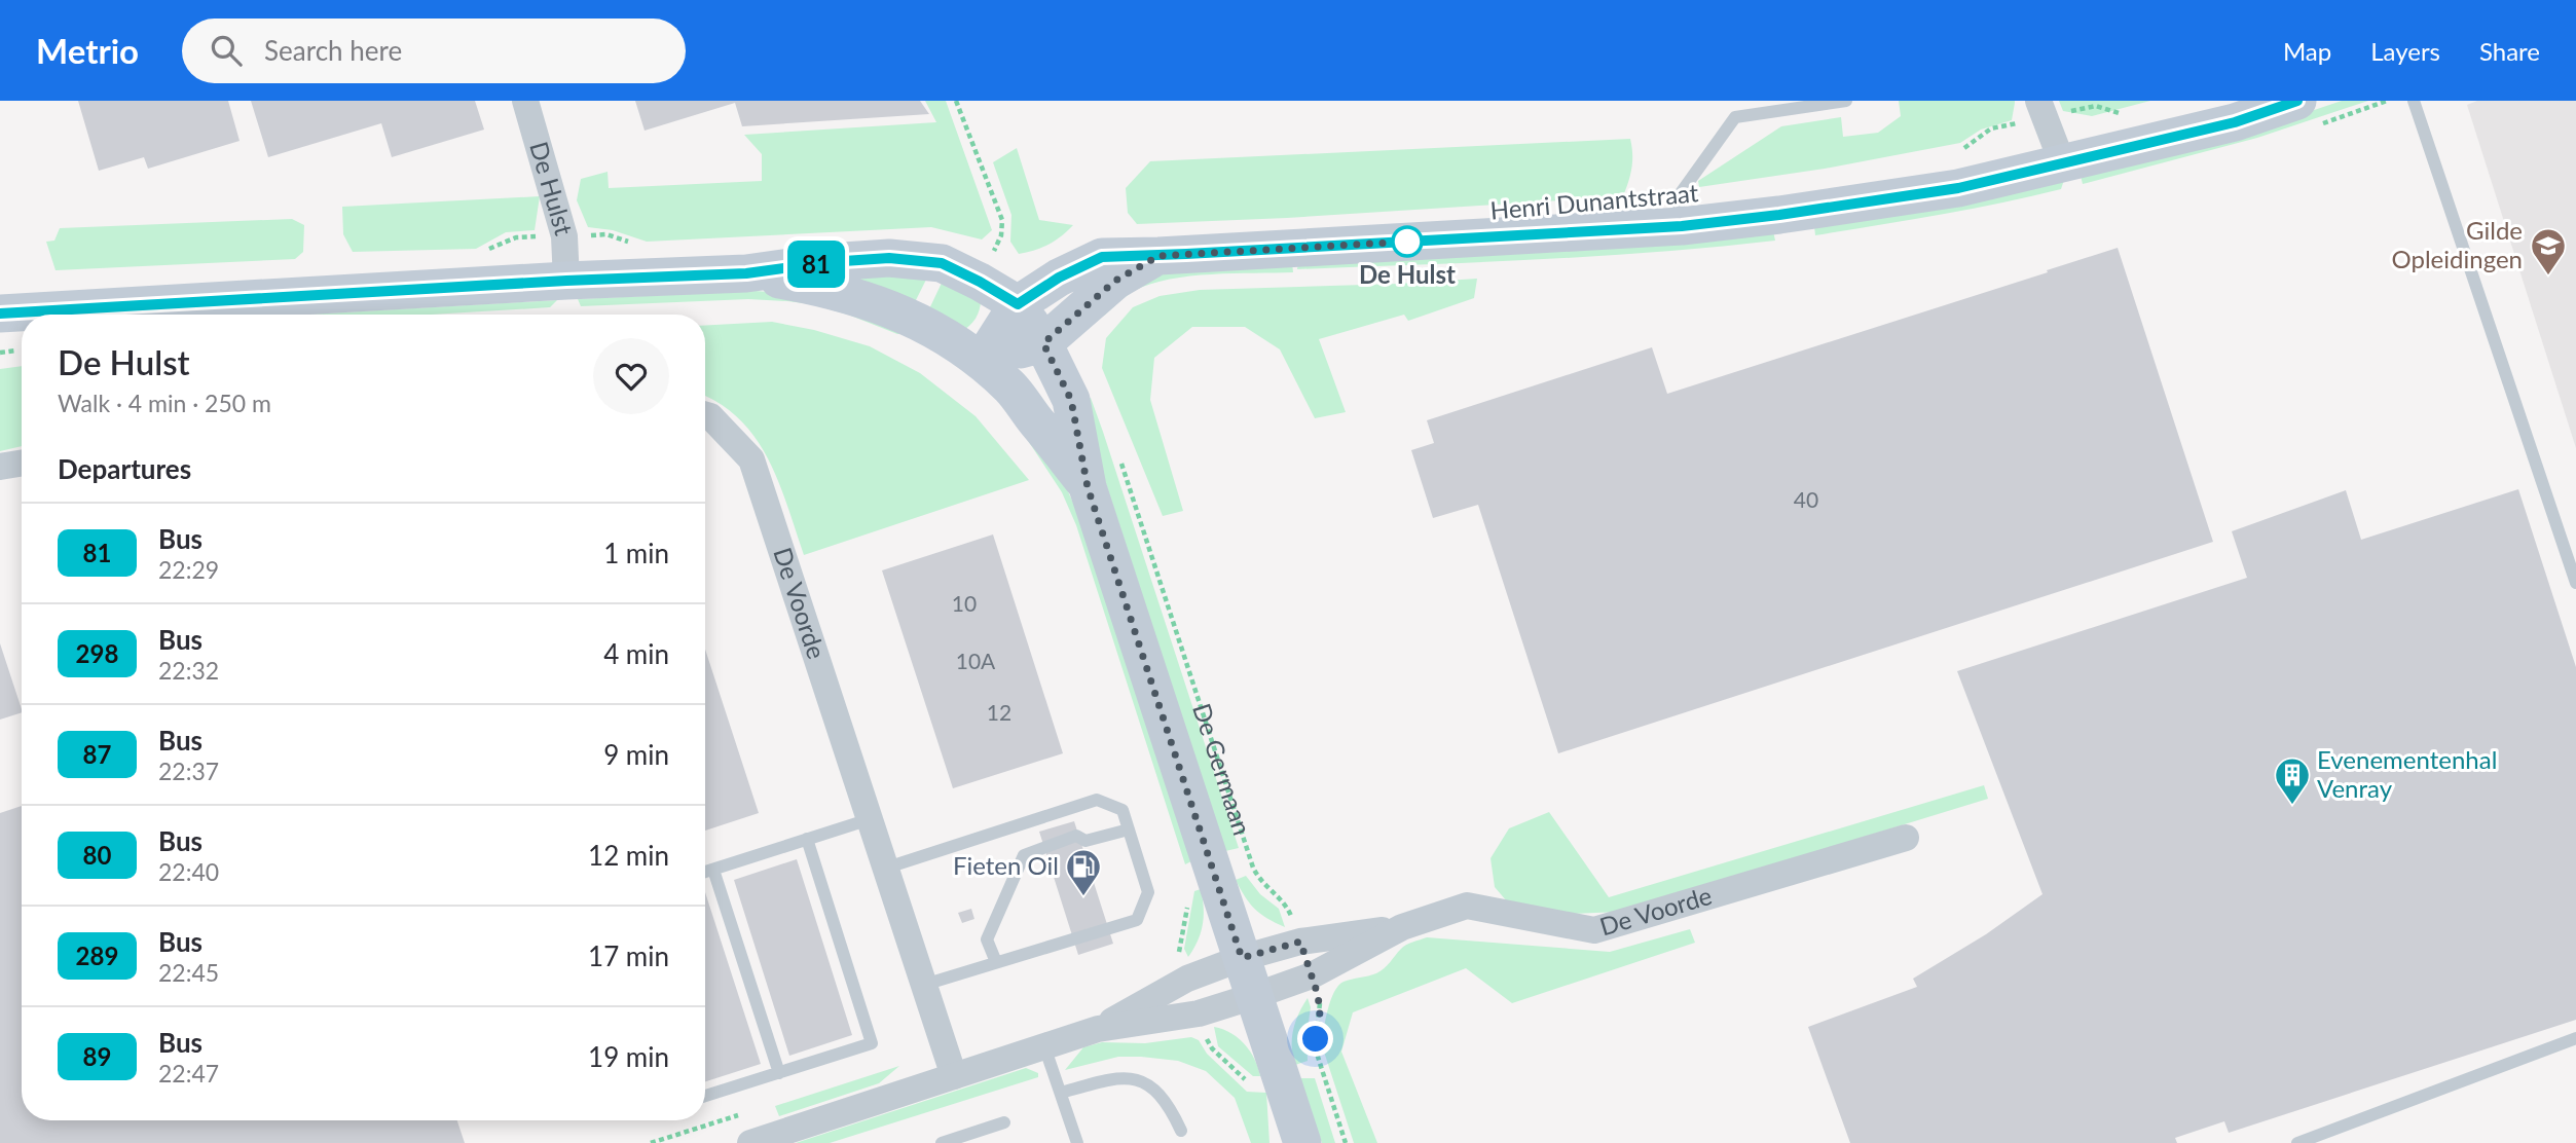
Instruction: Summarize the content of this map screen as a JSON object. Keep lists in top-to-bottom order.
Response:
{
  "streets": {
    "main road": ["Henri Dunantstraat", "De Germaan"],
    "street": ["De Hulst", "De Voorde"]
  },
  "crossings": [
    ["Henri Dunantstraat", "De Germaan"],
    ["De Voorde", "De Germaan"]
  ],
  "places": {
    "other": ["De Hulst"],
    "school or university": ["Gilde Opleidingen"],
    "building": ["Evenementenhal Venray"],
    "fuel station": ["Fieten Oil"]
  },
  "lines": ["bus line 81"],
  "house_numbers": [
    "40",
    "10",
    "10A",
    "12"
  ],
  "page": {
    "header": "Metrio",
    "search": "Search here",
    "nav": ["Map", "Layers", "Share"],
    "on_map": "81",
    "heading": [
      ["De Hulst", "Walk · 4 min · 250 m"],
      "Departures"
    ],
    "list": [
      {
        "mark": "81",
        "name": "Bus",
        "note": "22:29",
        "value": "1 min"
      },
      {
        "mark": "298",
        "name": "Bus",
        "note": "22:32",
        "value": "4 min"
      },
      {
        "mark": "87",
        "name": "Bus",
        "note": "22:37",
        "value": "9 min"
      },
      {
        "mark": "80",
        "name": "Bus",
        "note": "22:40",
        "value": "12 min"
      },
      {
        "mark": "289",
        "name": "Bus",
        "note": "22:45",
        "value": "17 min"
      },
      {
        "mark": "89",
        "name": "Bus",
        "note": "22:47",
        "value": "19 min"
      }
    ]
  }
}
